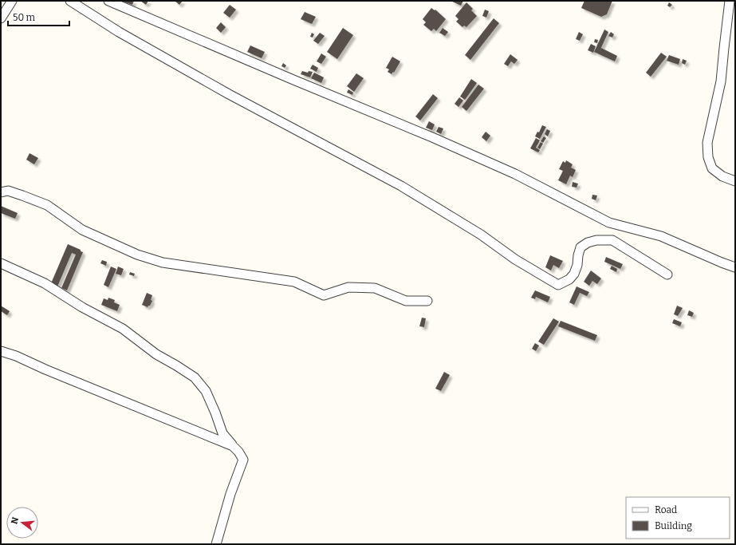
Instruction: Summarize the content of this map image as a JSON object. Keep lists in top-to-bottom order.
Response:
{
  "legend": ["Road", "Building"],
  "scale_bar": "50 m",
  "north": "left"
}
